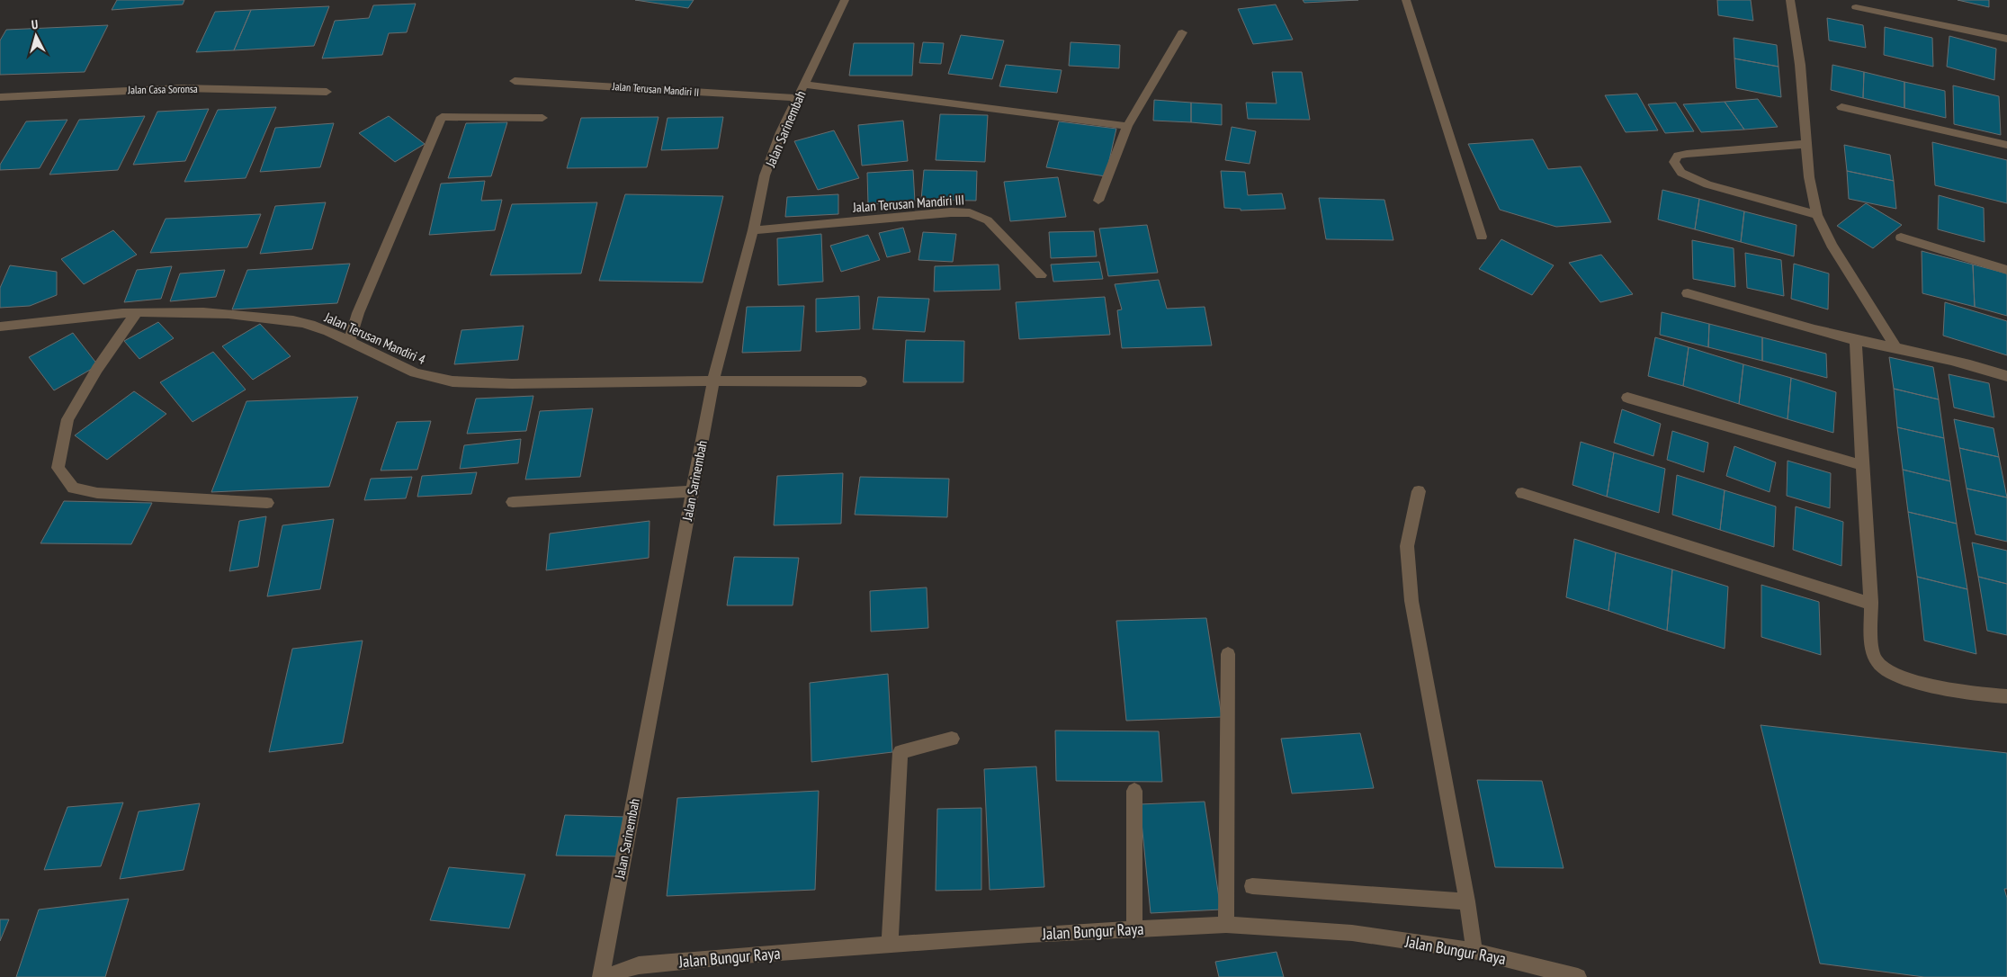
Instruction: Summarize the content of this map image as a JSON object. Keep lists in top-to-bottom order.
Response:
{
  "streets": {
    "street": [
      "Jalan Casa Soronsa",
      "Jalan Terusan Mandiri II",
      "Jalan Sarinembah",
      "Jalan Terusan Mandiri III",
      "Jalan Terusan Mandiri 4",
      "Jalan Bungur Raya"
    ]
  },
  "crossings": [
    ["Jalan Terusan Mandiri II", "Jalan Sarinembah"],
    ["Jalan Sarinembah", "Jalan Terusan Mandiri III"],
    ["Jalan Sarinembah", "Jalan Terusan Mandiri 4"]
  ],
  "north": "top"
}
